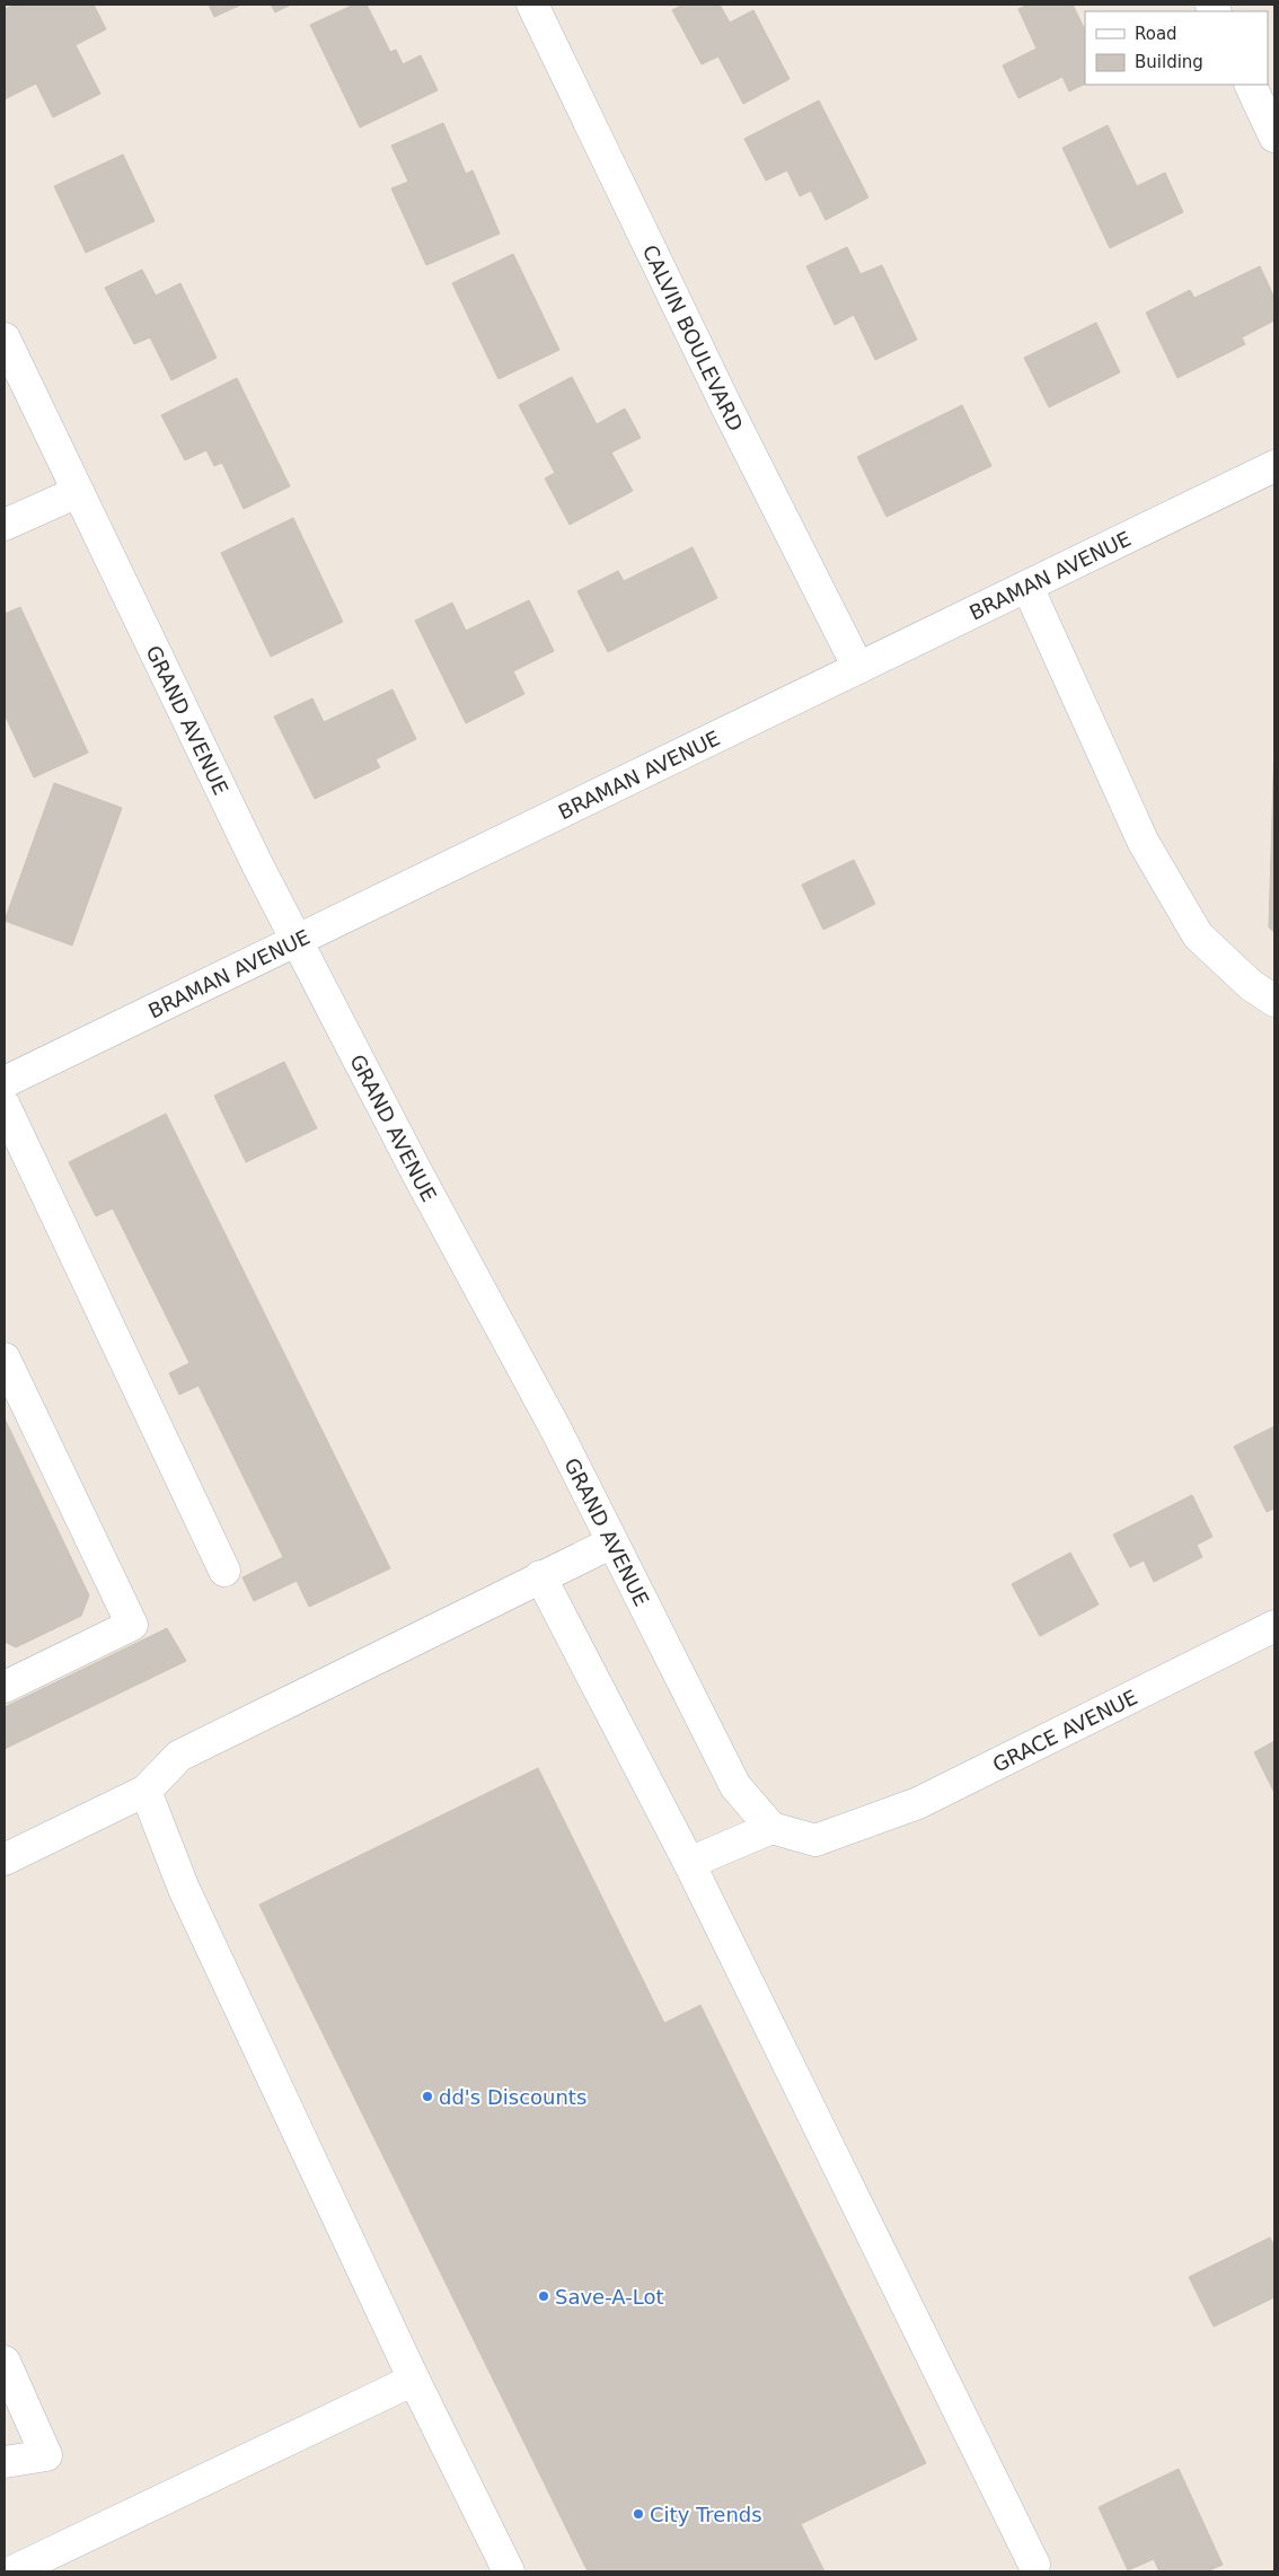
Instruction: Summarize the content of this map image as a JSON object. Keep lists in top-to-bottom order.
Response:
{
  "streets": {
    "street": [
      "CALVIN BOULEVARD",
      "BRAMAN AVENUE",
      "GRAND AVENUE",
      "GRACE AVENUE"
    ]
  },
  "crossings": [
    ["CALVIN BOULEVARD", "BRAMAN AVENUE"],
    ["BRAMAN AVENUE", "GRAND AVENUE"],
    ["GRAND AVENUE", "GRACE AVENUE"]
  ],
  "places": ["dd's Discounts", "Save-A-Lot", "City Trends"],
  "legend": ["Road", "Building"]
}
